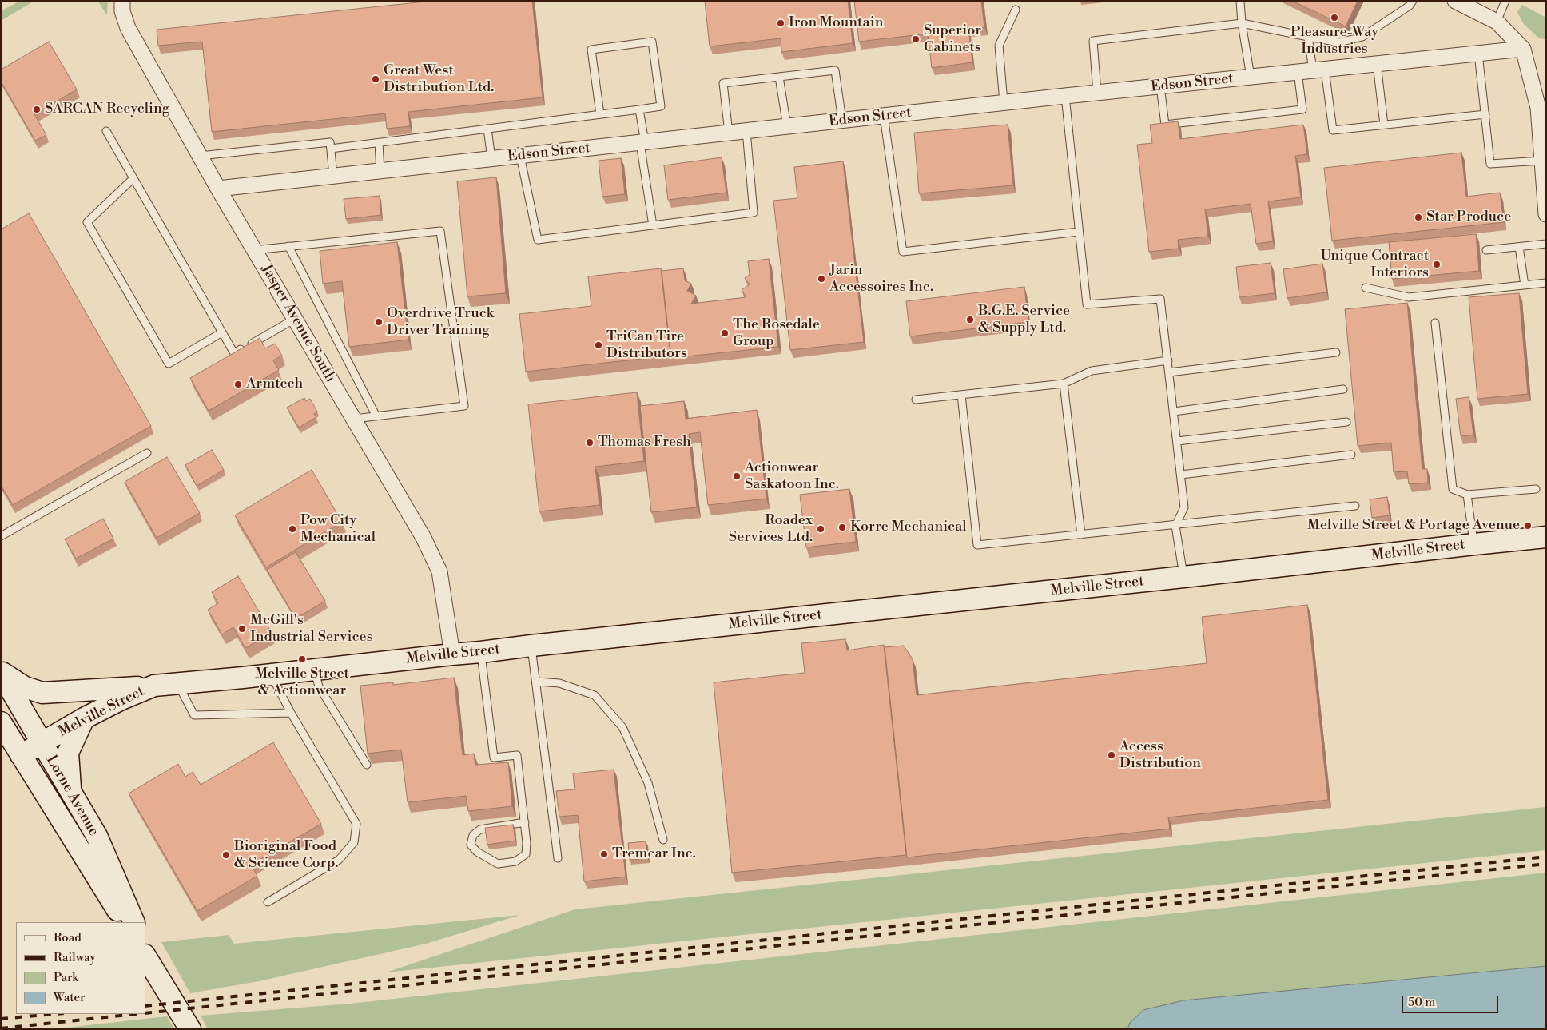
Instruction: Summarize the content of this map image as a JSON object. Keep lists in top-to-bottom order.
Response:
{
  "streets": {
    "street": [
      "Edson Street",
      "Jasper Avenue South",
      "Melville Street",
      "Lorne Avenue"
    ]
  },
  "crossings": [
    ["Edson Street", "Jasper Avenue South"],
    ["Jasper Avenue South", "Melville Street"],
    ["Melville Street", "Lorne Avenue"]
  ],
  "places": [
    "Pleasure-Way Industries",
    "Iron Mountain",
    "Superior Cabinets",
    "Great West Distribution Ltd.",
    "SARCAN Recycling",
    "Star Produce",
    "Unique Contract Interiors",
    "Jarin Accessoires Inc.",
    "B.G.E. Service & Supply Ltd.",
    "Overdrive Truck Driver Training",
    "The Rosedale Group",
    "TriCan Tire Distributors",
    "Armtech",
    "Thomas Fresh",
    "Actionwear Saskatoon Inc.",
    "Melville Street & Portage Avenue",
    "Korre Mechanical",
    "Pow City Mechanical",
    "Roadex Services Ltd.",
    "McGill's Industrial Services",
    "Melville Street & Actionwear",
    "Access Distribution",
    "Tremcar Inc.",
    "Bioriginal Food & Science Corp."
  ],
  "legend": [
    "Road",
    "Railway",
    "Park",
    "Water"
  ],
  "scale_bar": "50 m"
}
